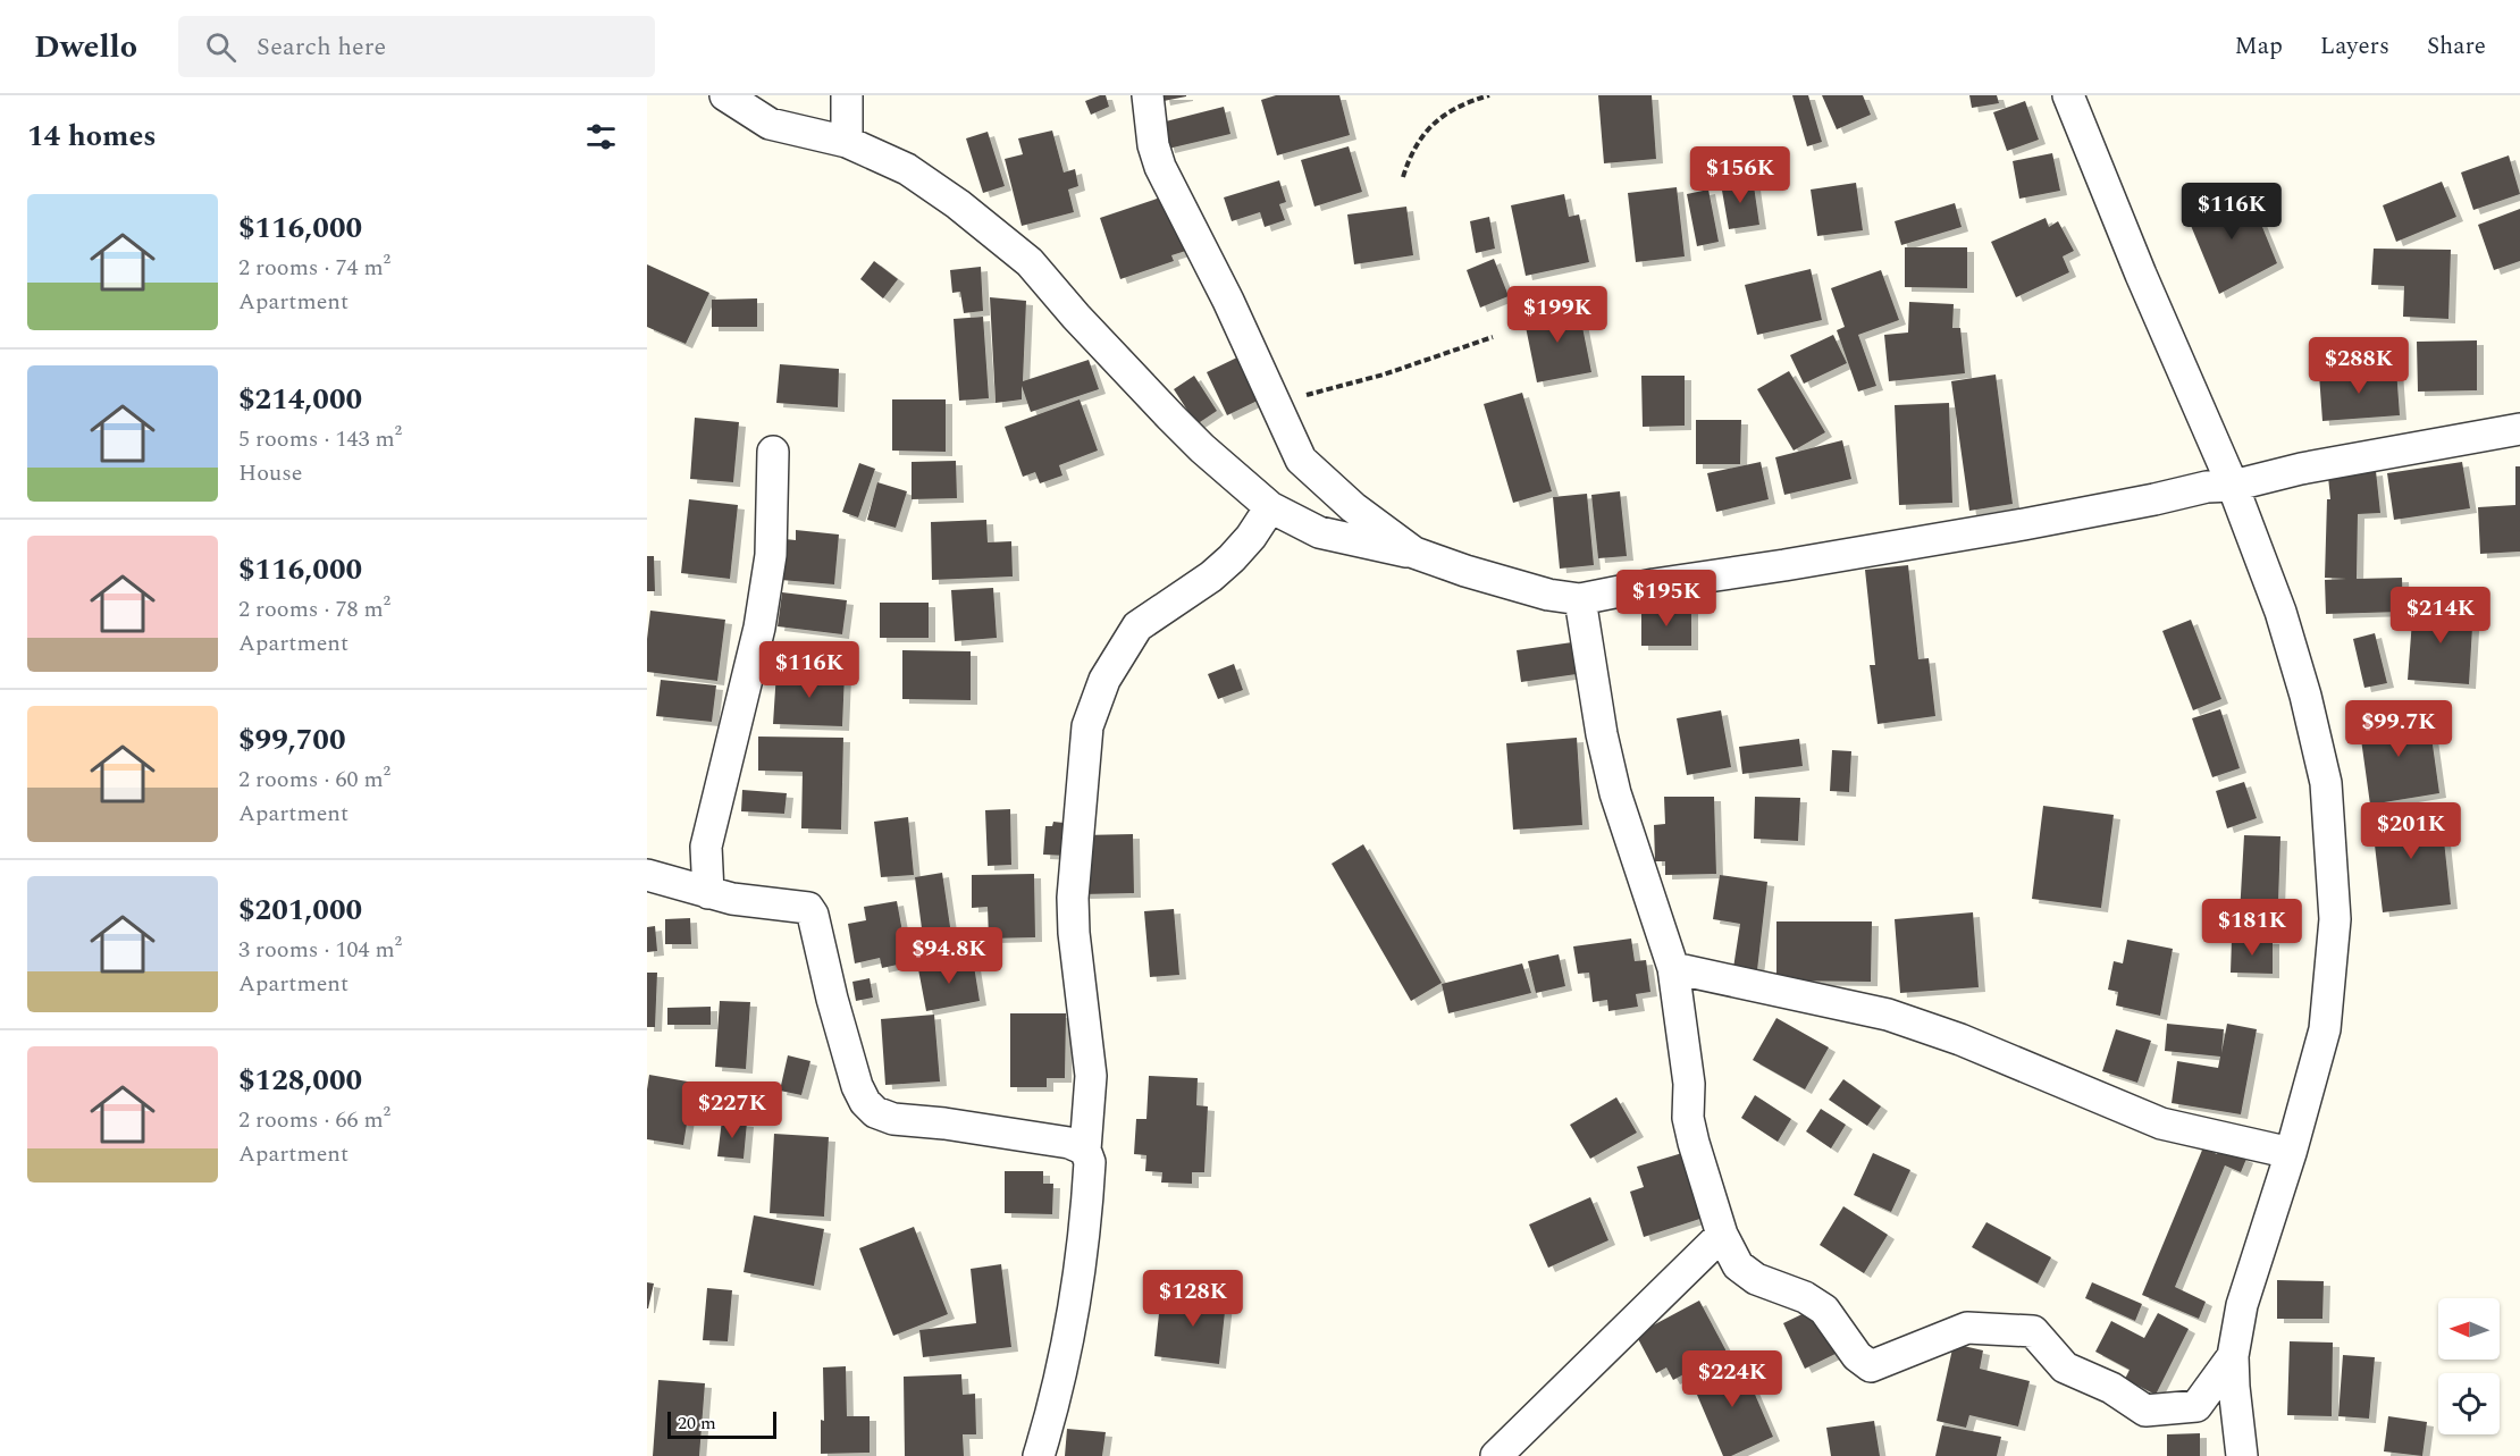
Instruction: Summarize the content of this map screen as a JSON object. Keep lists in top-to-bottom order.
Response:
{
  "scale_bar": "20 m",
  "north": "left",
  "page": {
    "header": "Dwello",
    "search": "Search here",
    "nav": ["Map", "Layers", "Share"],
    "heading": "14 homes",
    "price": [
      "$156K",
      "$116K",
      "$199K",
      "$288K",
      "$195K",
      "$214K",
      "$116K",
      "$99.7K",
      "$201K",
      "$181K",
      "$94.8K",
      "$227K",
      "$128K",
      "$224K"
    ],
    "list": [
      {
        "name": "$116,000",
        "note": "2 rooms · 74 m² · Apartment"
      },
      {
        "name": "$214,000",
        "note": "5 rooms · 143 m² · House"
      },
      {
        "name": "$116,000",
        "note": "2 rooms · 78 m² · Apartment"
      },
      {
        "name": "$99,700",
        "note": "2 rooms · 60 m² · Apartment"
      },
      {
        "name": "$201,000",
        "note": "3 rooms · 104 m² · Apartment"
      },
      {
        "name": "$128,000",
        "note": "2 rooms · 66 m² · Apartment"
      }
    ],
    "scale": "20 m"
  }
}
